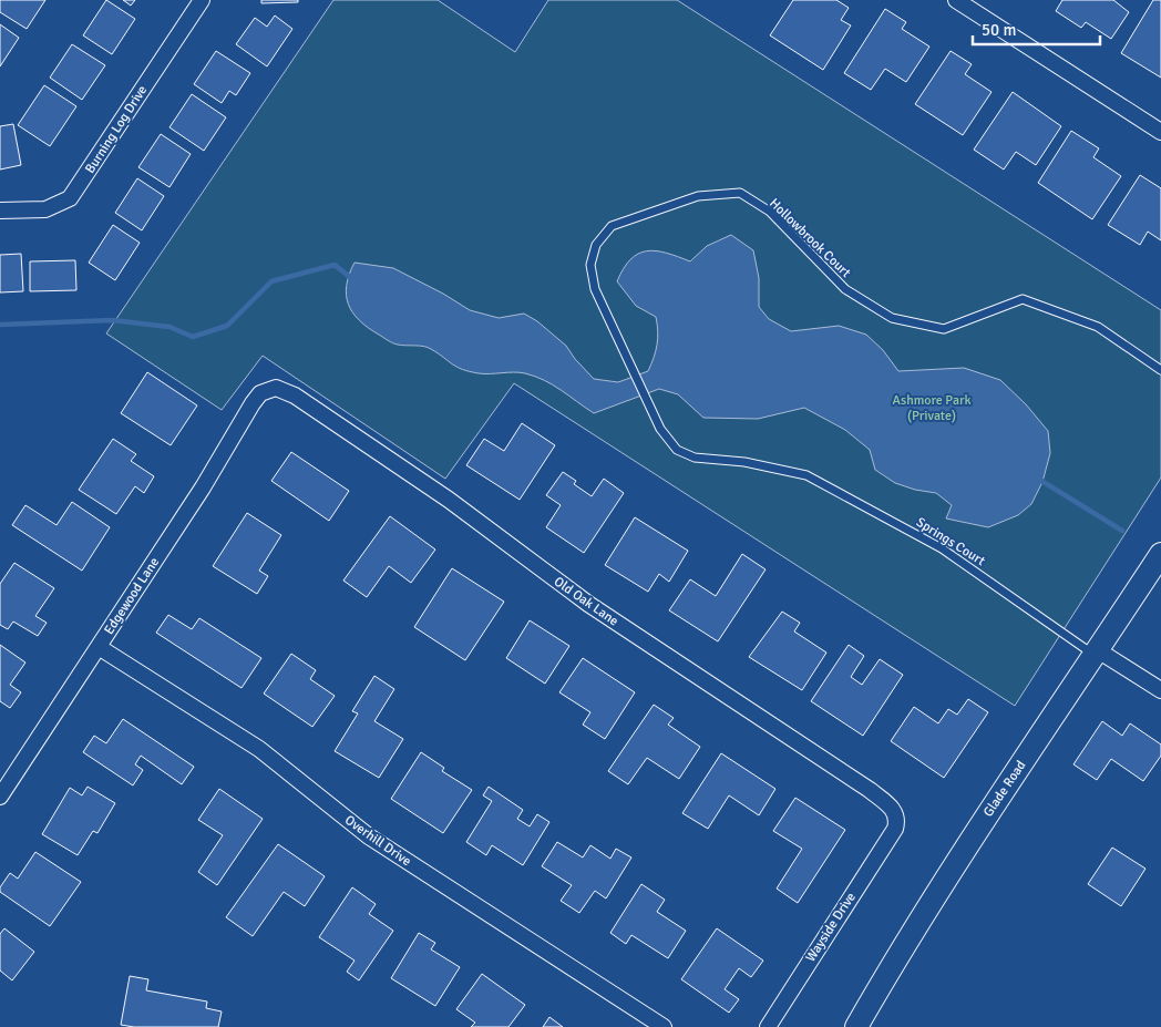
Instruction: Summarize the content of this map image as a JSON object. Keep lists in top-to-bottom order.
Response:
{
  "streets": {
    "main road": ["Glade Road"],
    "street": [
      "Burning Log Drive",
      "Edgewood Lane",
      "Old Oak Lane",
      "Overhill Drive",
      "Wayside Drive"
    ],
    "lane": ["Hollowbrook Court", "Springs Court"]
  },
  "crossings": [
    ["Hollowbrook Court", "Springs Court"],
    ["Springs Court", "Glade Road"],
    ["Edgewood Lane", "Old Oak Lane"],
    ["Edgewood Lane", "Overhill Drive"],
    ["Old Oak Lane", "Wayside Drive"]
  ],
  "parks": ["Ashmore Park (Private)"],
  "scale_bar": "50 m"
}
